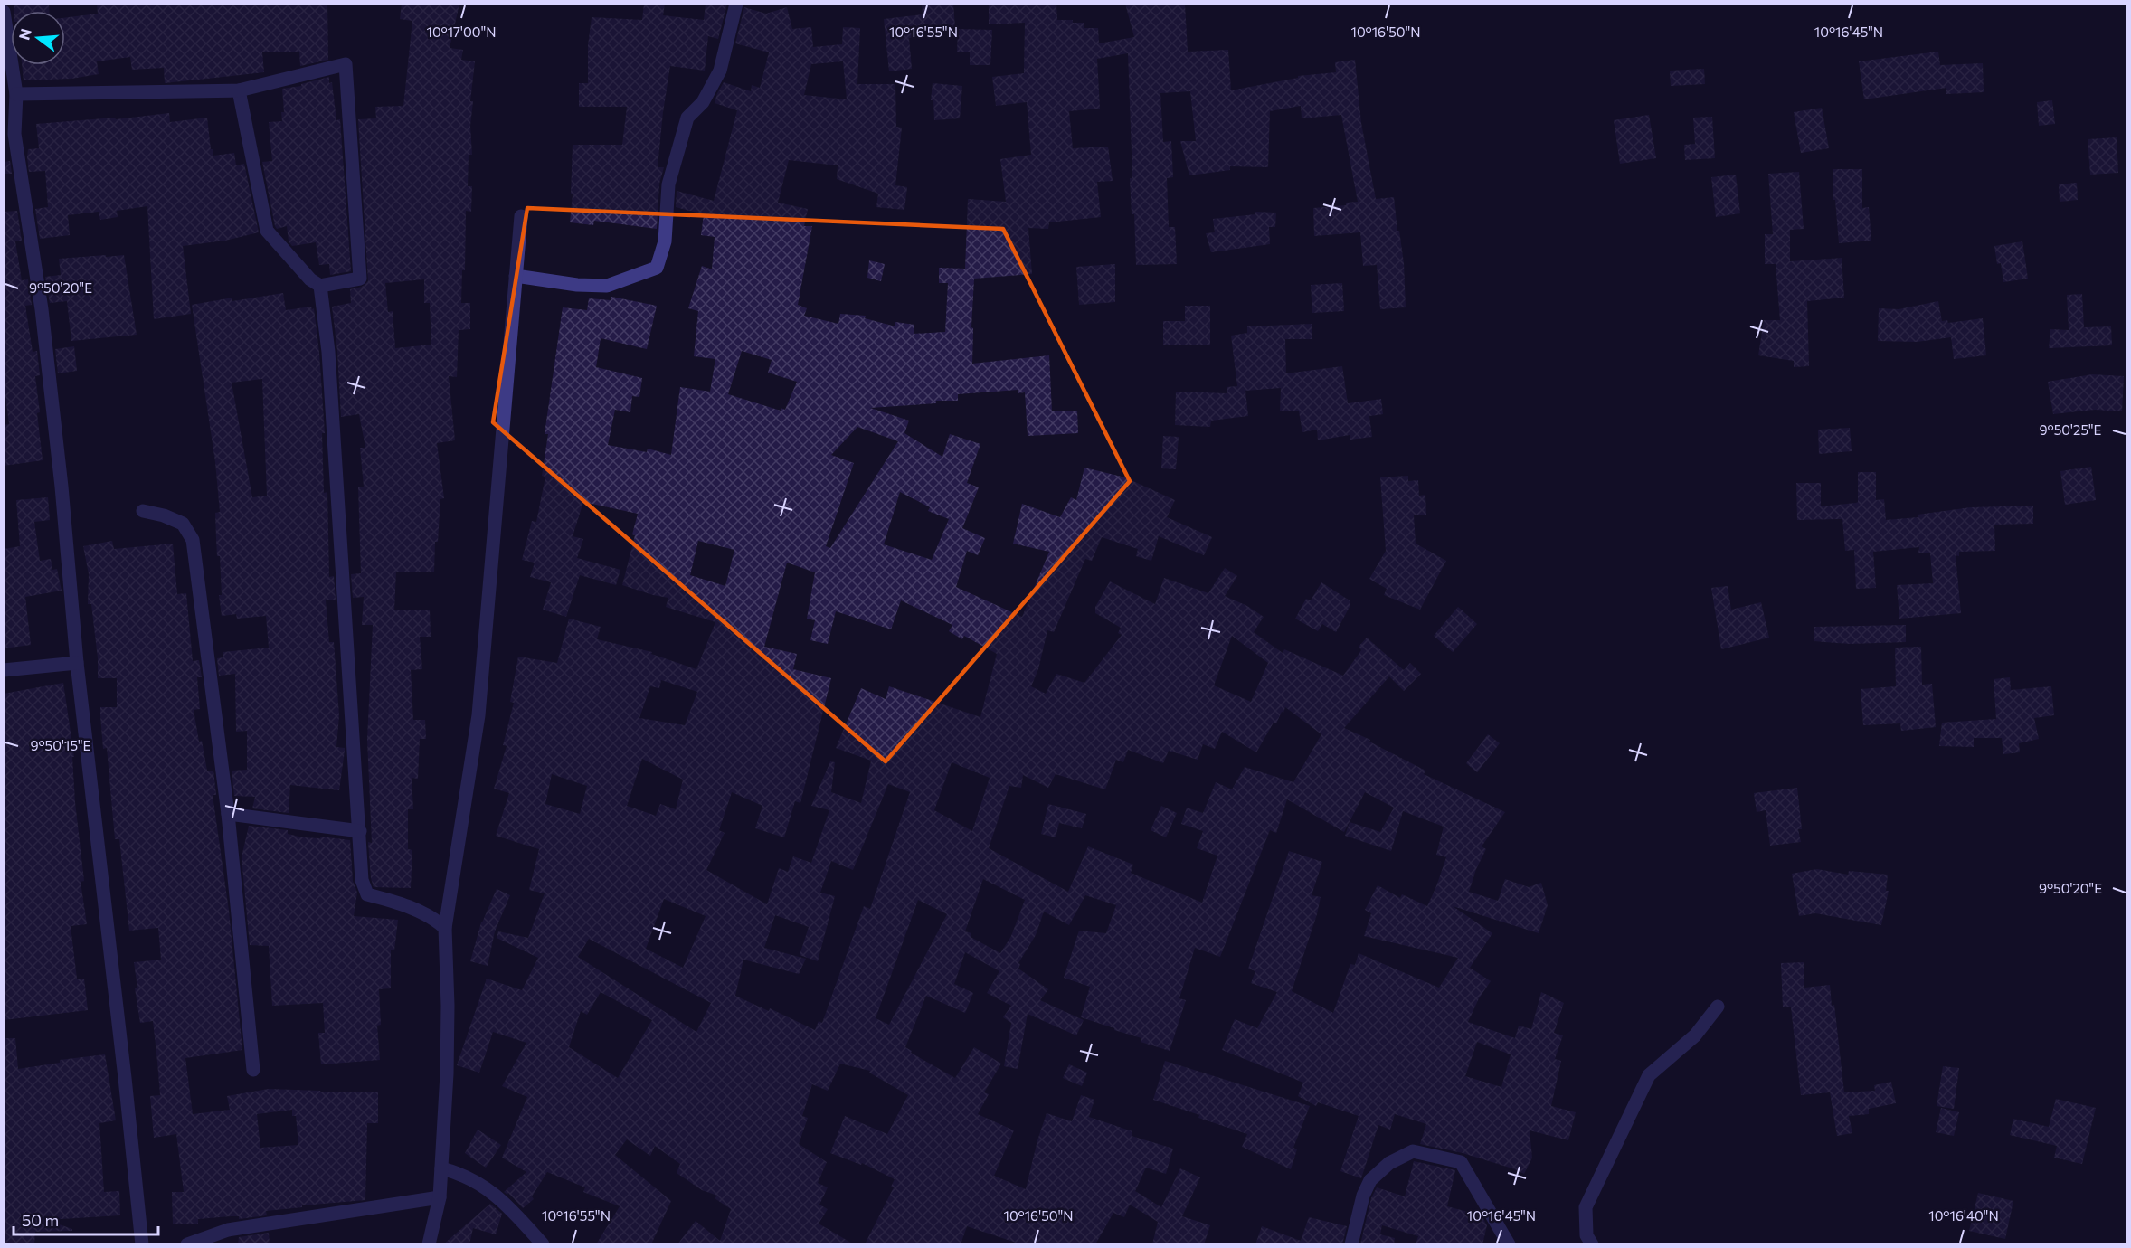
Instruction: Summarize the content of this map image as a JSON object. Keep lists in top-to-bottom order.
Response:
{
  "scale_bar": "50 m",
  "north": "left",
  "coordinates": [
    "10°17'00\"N",
    "10°16'55\"N",
    "10°16'50\"N",
    "10°16'45\"N",
    "9°50'20\"E",
    "9°50'25\"E",
    "9°50'15\"E",
    "10°16'40\"N"
  ]
}
